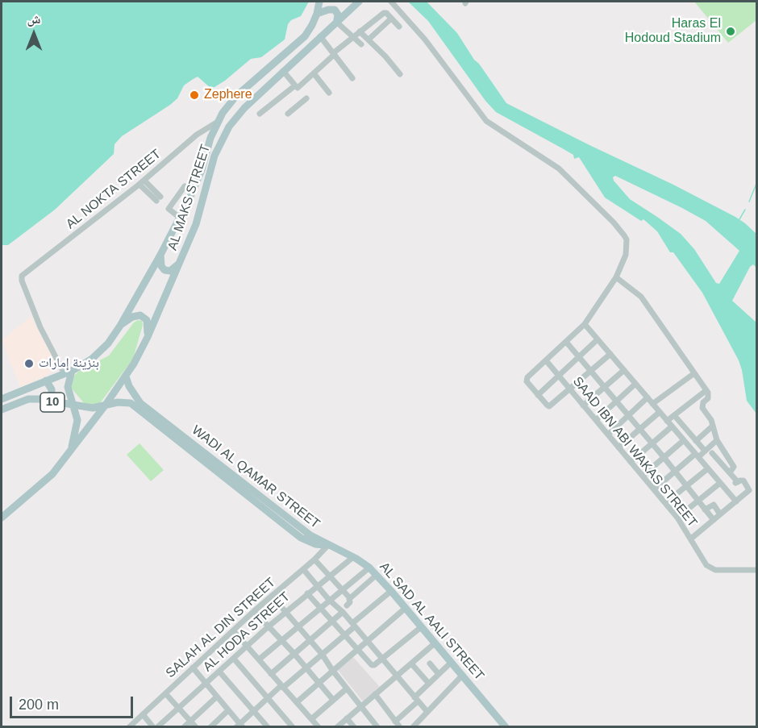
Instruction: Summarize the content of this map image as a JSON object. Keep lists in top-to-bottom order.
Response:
{
  "streets": {
    "main road": [
      "AL MAKS STREET",
      "10",
      "WADI AL QAMAR STREET",
      "AL SAD AL AALI STREET"
    ],
    "street": [
      "AL NOKTA STREET",
      "SAAD IBN ABI WAKAS STREET",
      "SALAH AL DIN STREET",
      "AL HODA STREET"
    ]
  },
  "crossings": [
    ["AL NOKTA STREET", "AL MAKS STREET"],
    ["AL NOKTA STREET", "10"],
    ["AL MAKS STREET", "10"],
    ["AL MAKS STREET", "WADI AL QAMAR STREET"],
    ["10", "WADI AL QAMAR STREET"],
    ["WADI AL QAMAR STREET", "AL SAD AL AALI STREET"],
    ["WADI AL QAMAR STREET", "SALAH AL DIN STREET"],
    ["AL SAD AL AALI STREET", "SALAH AL DIN STREET"],
    ["AL SAD AL AALI STREET", "AL HODA STREET"]
  ],
  "places": ["Haras El Hodoud Stadium", "Zephere", "بنزينة إمارات"],
  "scale_bar": "200 m",
  "north": "top"
}
